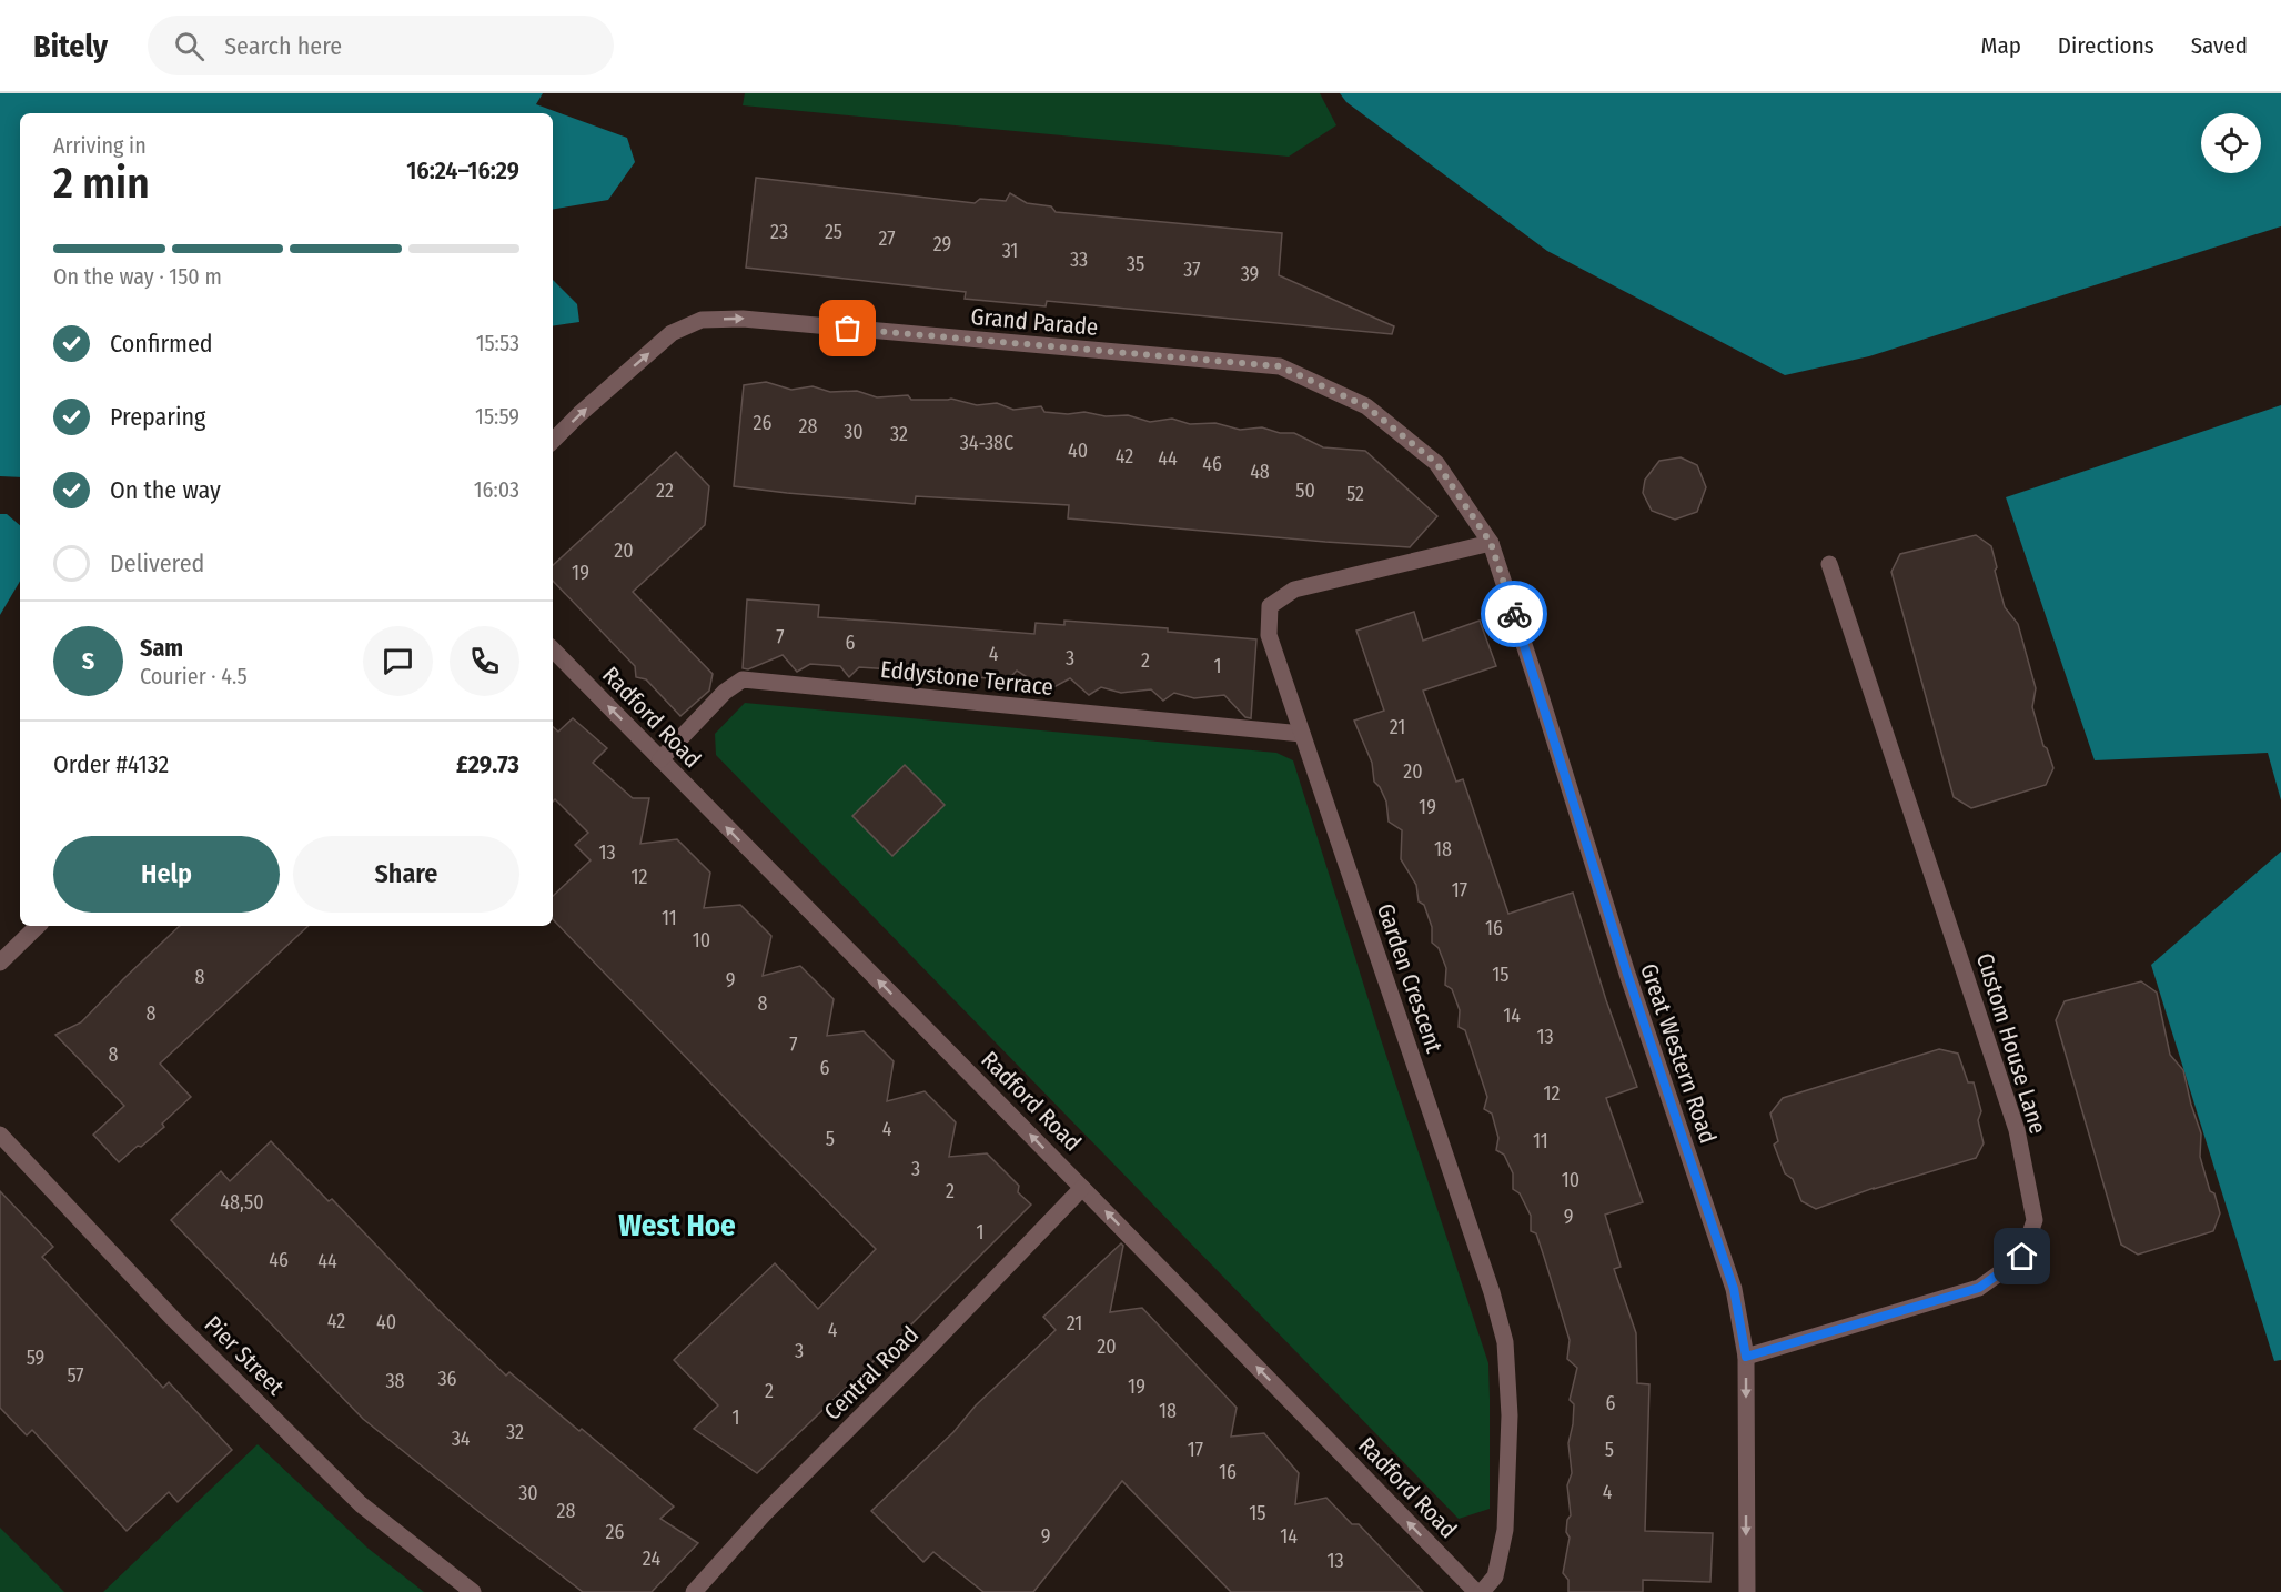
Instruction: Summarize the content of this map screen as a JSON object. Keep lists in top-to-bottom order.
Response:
{
  "streets": {
    "street": [
      "Grand Parade",
      "Eddystone Terrace",
      "Radford Road",
      "Garden Crescent",
      "Custom House Lane",
      "Great Western Road",
      "Pier Street",
      "Central Road"
    ]
  },
  "crossings": [
    ["Grand Parade", "Garden Crescent"],
    ["Grand Parade", "Great Western Road"],
    ["Eddystone Terrace", "Radford Road"],
    ["Eddystone Terrace", "Garden Crescent"],
    ["Radford Road", "Garden Crescent"],
    ["Radford Road", "Central Road"],
    ["Garden Crescent", "Great Western Road"],
    ["Custom House Lane", "Great Western Road"]
  ],
  "one_way": ["Grand Parade", "Radford Road"],
  "districts": ["West Hoe"],
  "house_numbers": [
    "23",
    "25",
    "27",
    "29",
    "31",
    "33",
    "35",
    "37",
    "39",
    "26",
    "28",
    "30",
    "32",
    "34-38C",
    "40",
    "42",
    "44",
    "46",
    "48",
    "22",
    "50",
    "52",
    "20",
    "19",
    "7",
    "6",
    "4",
    "3",
    "2",
    "1",
    "21",
    "20",
    "19",
    "18",
    "13",
    "12",
    "17",
    "11",
    "16",
    "10",
    "15",
    "8",
    "9",
    "8",
    "8",
    "14",
    "13",
    "7",
    "8",
    "6",
    "12",
    "4",
    "5",
    "11",
    "3",
    "10",
    "2",
    "48,50",
    "9",
    "1",
    "46",
    "44",
    "42",
    "40",
    "21",
    "4",
    "20",
    "3",
    "59",
    "57",
    "36",
    "38",
    "19",
    "2",
    "6",
    "18",
    "1",
    "32",
    "34",
    "17",
    "5",
    "16",
    "4",
    "30",
    "28",
    "15",
    "26",
    "9",
    "14",
    "24",
    "13"
  ],
  "page": {
    "header": "Bitely",
    "search": "Search here",
    "nav": ["Map", "Directions", "Saved"],
    "heading": ["2 min", "Arriving in", "16:24–16:29"],
    "panel": [
      "Sam",
      "Courier · 4.5",
      "Order #4132",
      "£29.73"
    ],
    "bar": "On the way · 150 m",
    "list": [
      ["Confirmed", "15:53"],
      ["Preparing", "15:59"],
      ["On the way", "16:03"],
      "Delivered"
    ],
    "round": "S",
    "buttons": ["Help", "Share"]
  }
}
